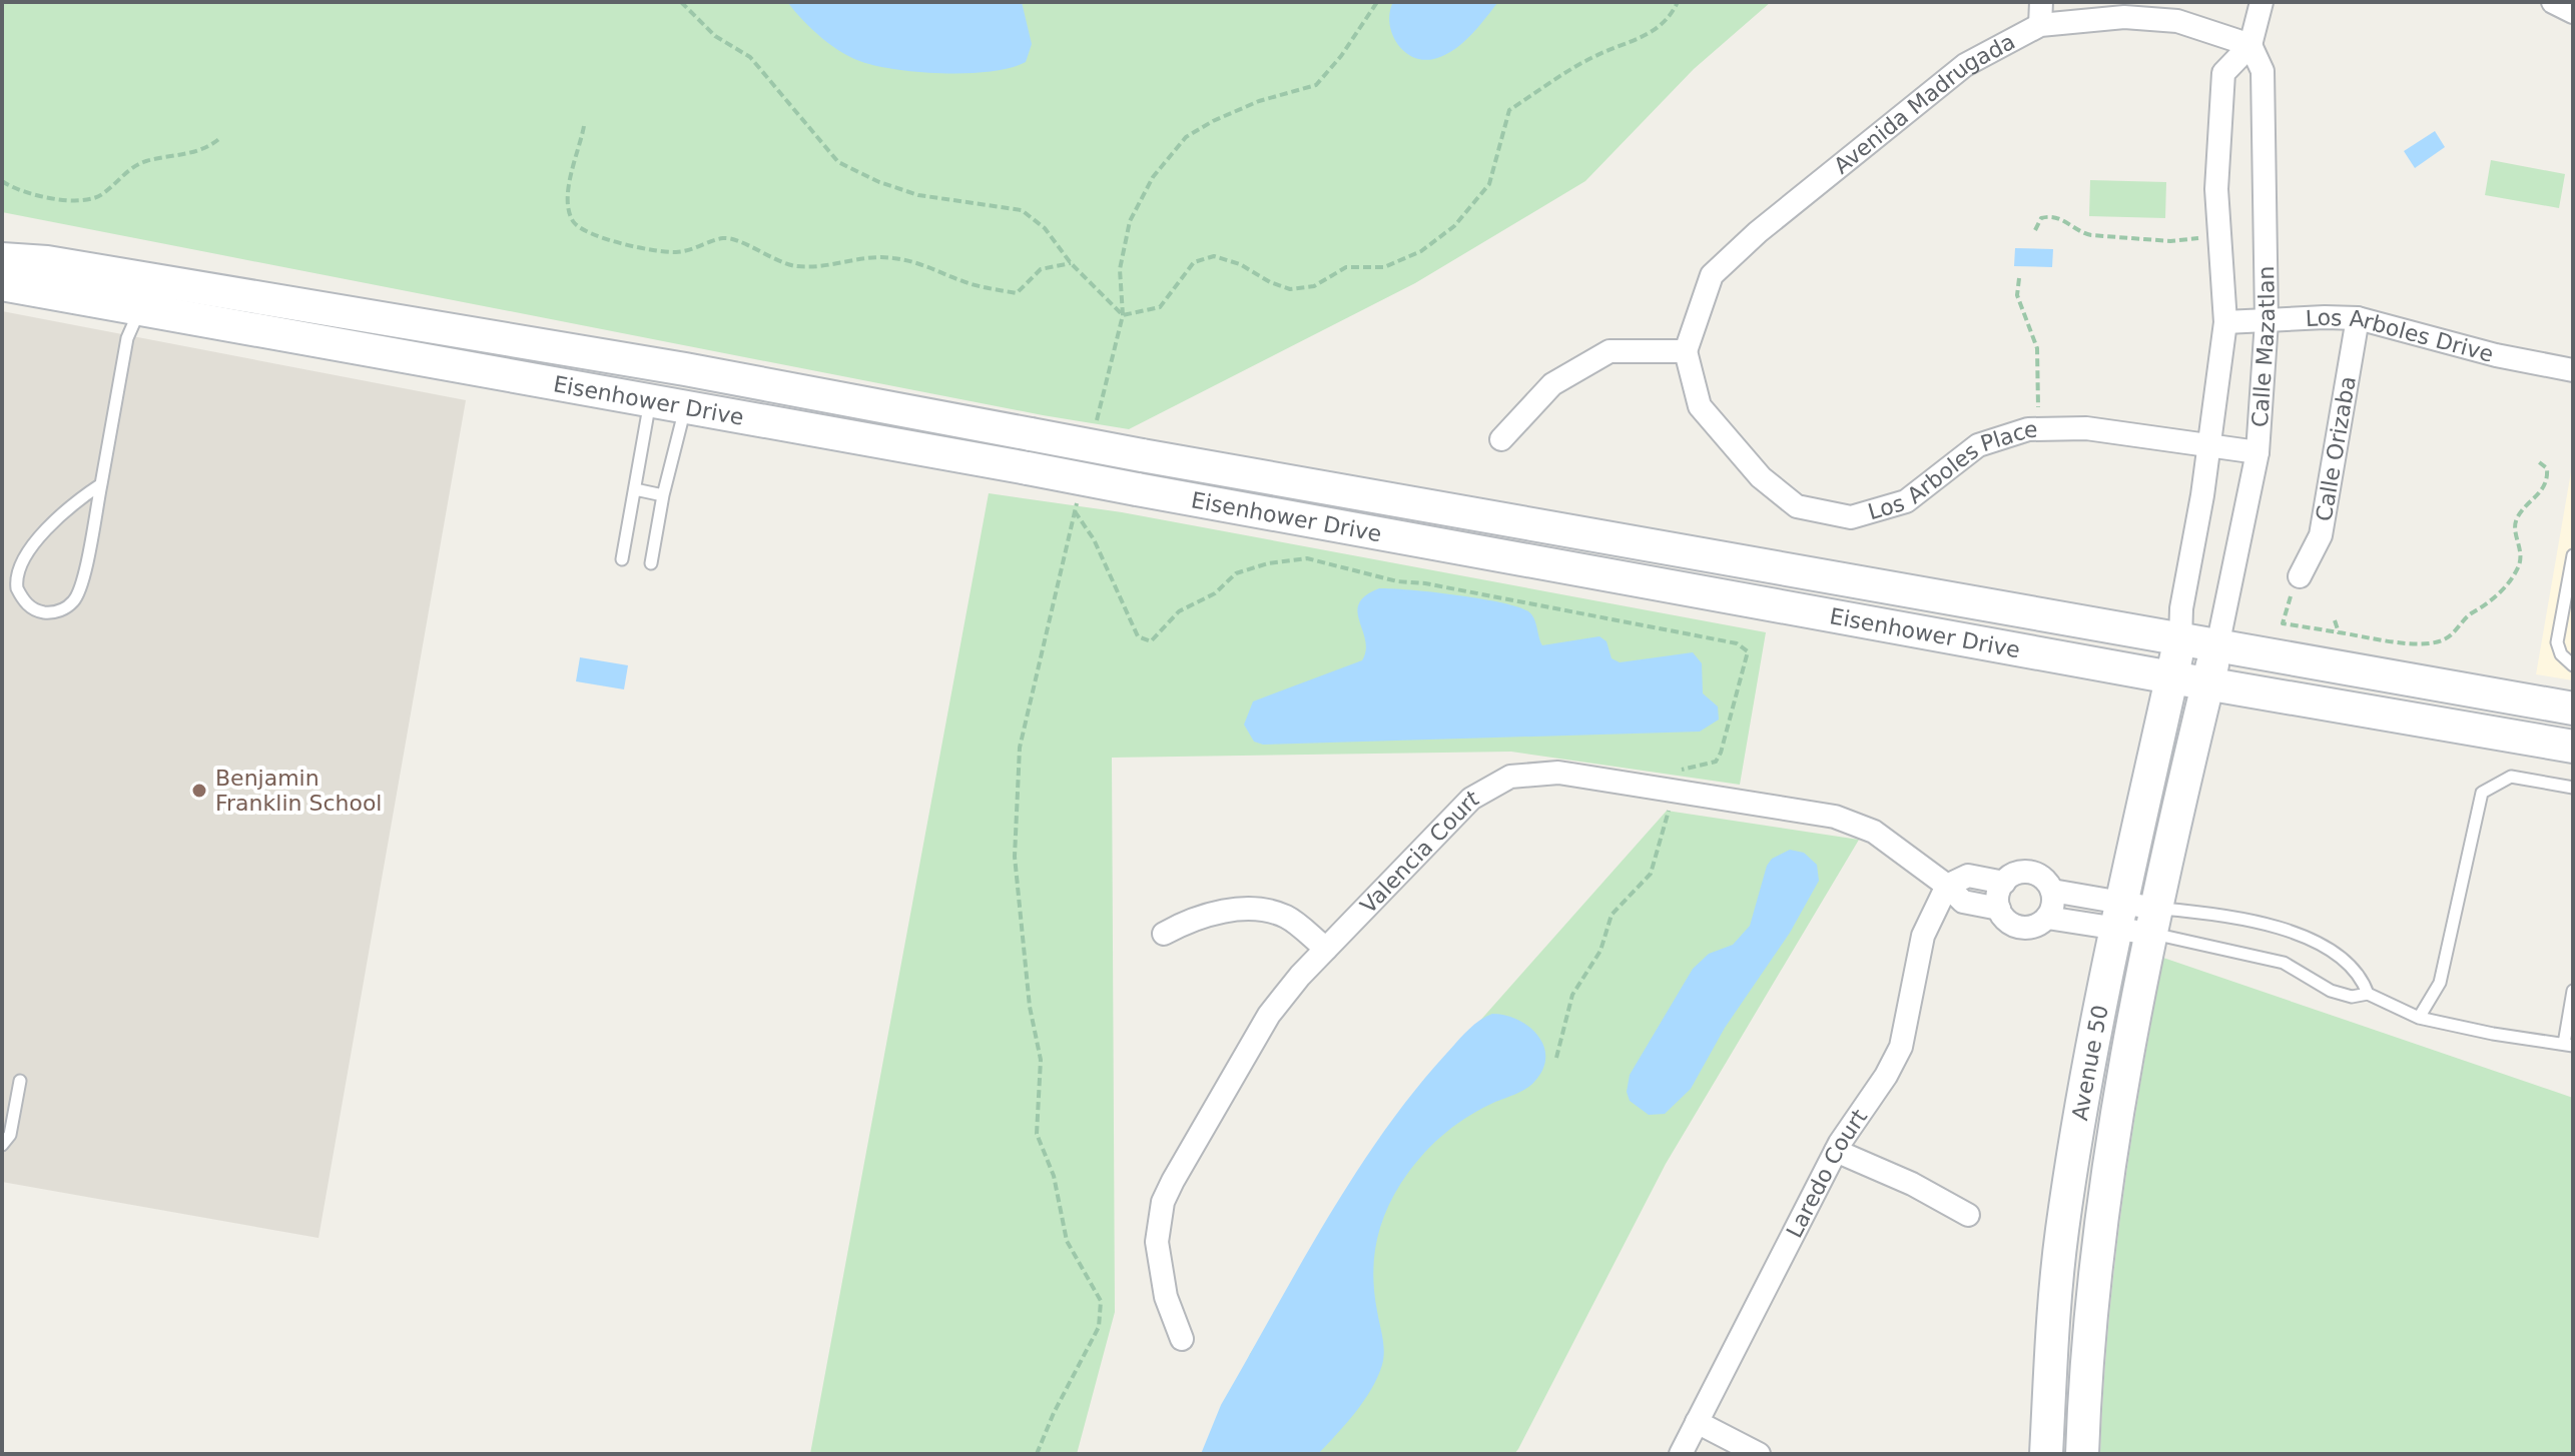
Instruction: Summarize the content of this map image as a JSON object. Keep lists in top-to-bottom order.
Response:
{
  "streets": {
    "main road": ["Eisenhower Drive", "Avenue 50"],
    "street": [
      "Avenida Madrugada",
      "Los Arboles Drive",
      "Calle Mazatlan",
      "Calle Orizaba",
      "Los Arboles Place",
      "Valencia Court",
      "Laredo Court"
    ]
  },
  "crossings": [
    ["Avenida Madrugada", "Calle Mazatlan"],
    ["Avenida Madrugada", "Los Arboles Place"],
    ["Los Arboles Drive", "Calle Mazatlan"],
    ["Los Arboles Drive", "Calle Orizaba"],
    ["Calle Mazatlan", "Eisenhower Drive"],
    ["Calle Mazatlan", "Los Arboles Place"],
    ["Calle Mazatlan", "Avenue 50"],
    ["Eisenhower Drive", "Avenue 50"],
    ["Valencia Court", "Avenue 50"],
    ["Valencia Court", "Laredo Court"]
  ],
  "places": ["Benjamin Franklin School"]
}
